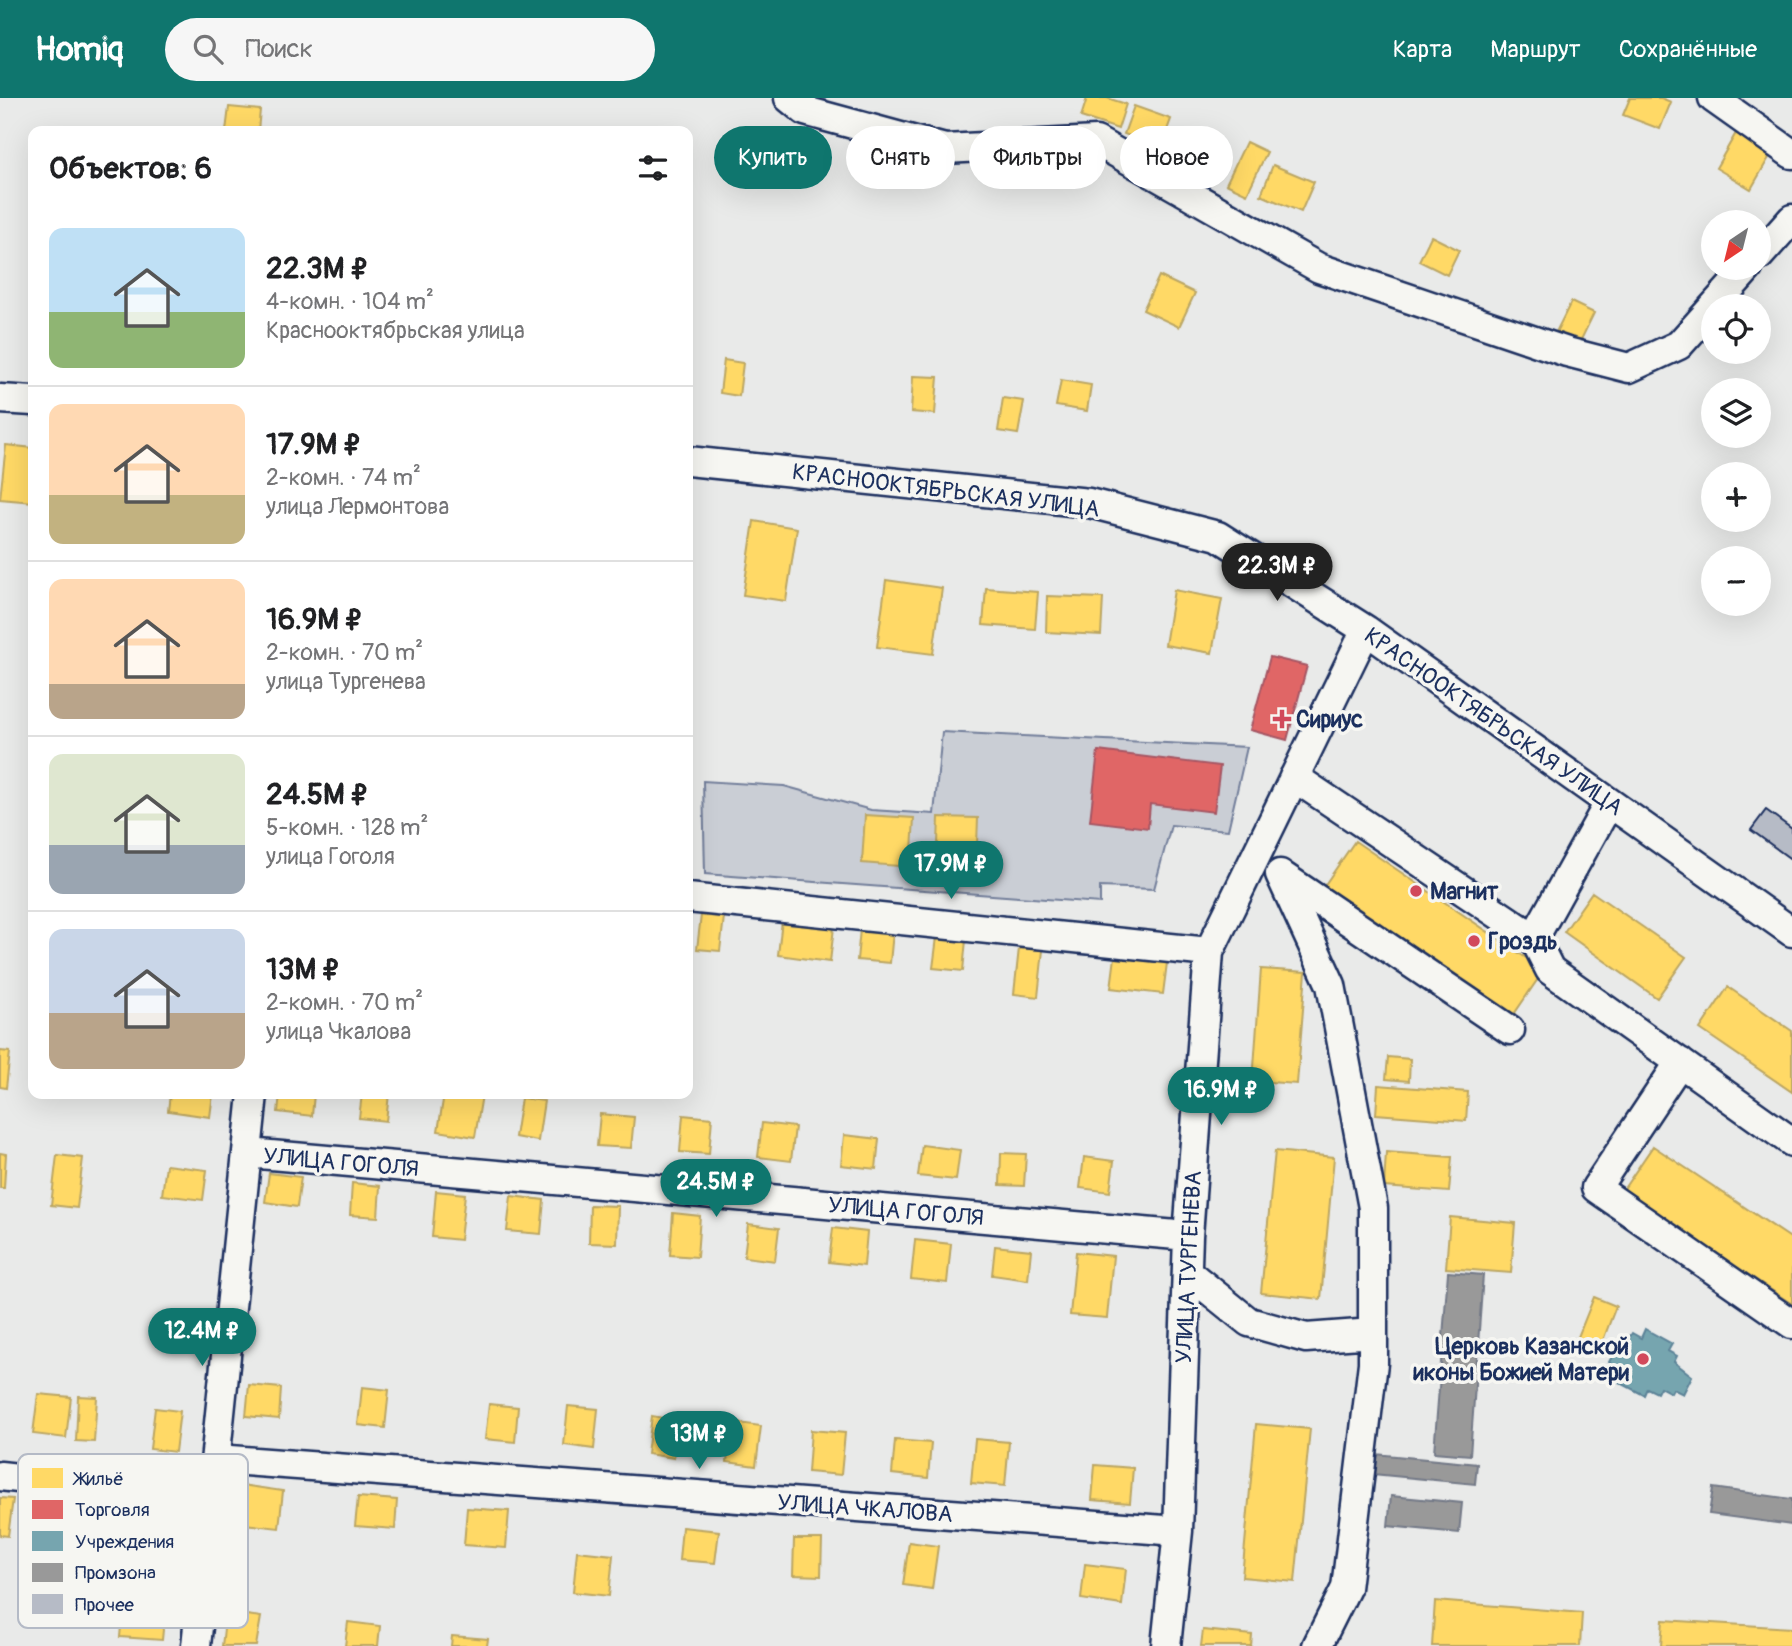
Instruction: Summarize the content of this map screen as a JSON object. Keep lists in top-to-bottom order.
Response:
{
  "streets": {
    "street": [
      "КРАСНООКТЯБРЬСКАЯ УЛИЦА",
      "УЛИЦА ГОГОЛЯ",
      "УЛИЦА ТУРГЕНЕВА",
      "УЛИЦА ЧКАЛОВА"
    ]
  },
  "crossings": [
    ["КРАСНООКТЯБРЬСКАЯ УЛИЦА", "УЛИЦА ТУРГЕНЕВА"],
    ["УЛИЦА ГОГОЛЯ", "УЛИЦА ТУРГЕНЕВА"],
    ["УЛИЦА ТУРГЕНЕВА", "УЛИЦА ЧКАЛОВА"]
  ],
  "places": {
    "health": ["Сириус"],
    "other": ["Магнит", "Гроздь", "Церковь Казанской иконы Божией Матери"]
  },
  "legend": [
    "Жильё",
    "Торговля",
    "Учреждения",
    "Промзона",
    "Прочее"
  ],
  "north": "bottom left",
  "page": {
    "header": "Homiq",
    "search": "Поиск",
    "nav": ["Карта", "Маршрут", "Сохранённые"],
    "chip": [
      "Купить",
      "Снять",
      "Фильтры",
      "Новое"
    ],
    "heading": "Объектов: 6",
    "map_buttons": ["+", "−"],
    "list": [
      {
        "name": "22.3M ₽",
        "note": "4-комн. · 104 m² · Краснооктябрьская улица"
      },
      {
        "name": "17.9M ₽",
        "note": "2-комн. · 74 m² · улица Лермонтова"
      },
      {
        "name": "16.9M ₽",
        "note": "2-комн. · 70 m² · улица Тургенева"
      },
      {
        "name": "24.5M ₽",
        "note": "5-комн. · 128 m² · улица Гоголя"
      },
      {
        "name": "13M ₽",
        "note": "2-комн. · 70 m² · улица Чкалова"
      }
    ],
    "price": [
      "22.3M ₽",
      "17.9M ₽",
      "16.9M ₽",
      "24.5M ₽",
      "12.4M ₽",
      "13M ₽"
    ]
  }
}
